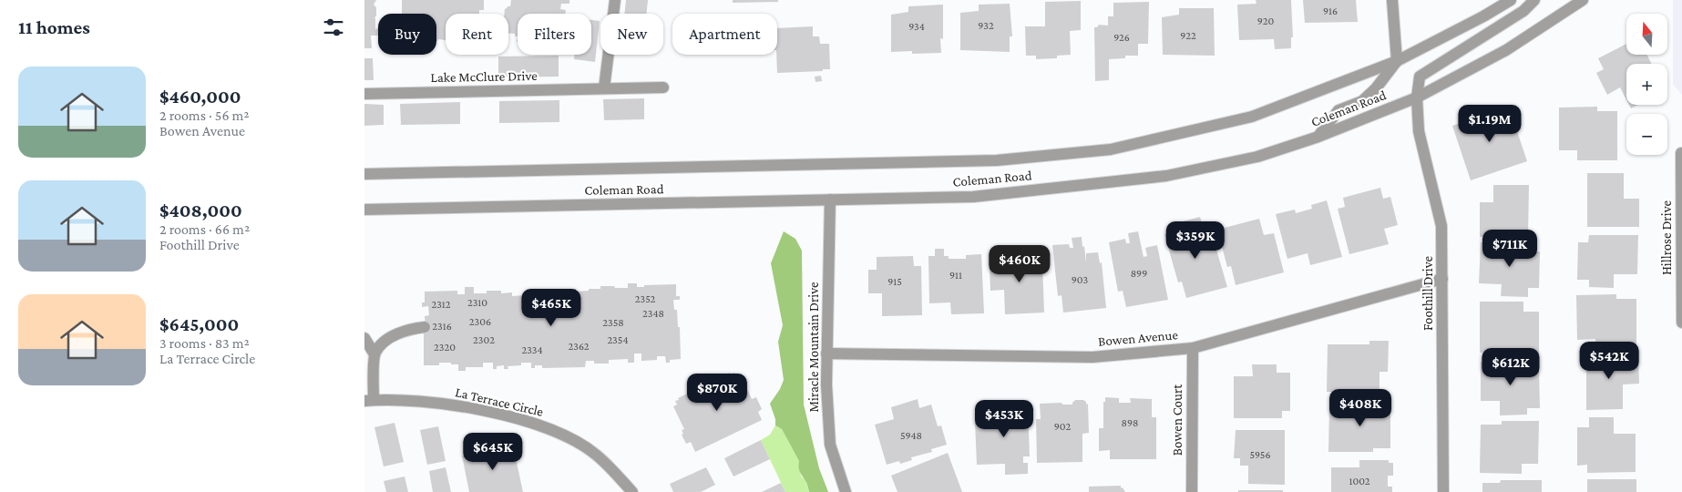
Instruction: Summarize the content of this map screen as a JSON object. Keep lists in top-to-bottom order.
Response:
{
  "streets": {
    "street": [
      "Lake McClure Drive",
      "Coleman Road",
      "Hillrose Drive",
      "Foothill Drive",
      "Bowen Avenue",
      "Miracle Mountain Drive",
      "La Terrace Circle",
      "Bowen Court"
    ]
  },
  "crossings": [
    ["Coleman Road", "Foothill Drive"],
    ["Coleman Road", "Miracle Mountain Drive"],
    ["Foothill Drive", "Bowen Avenue"],
    ["Bowen Avenue", "Miracle Mountain Drive"],
    ["Bowen Avenue", "Bowen Court"]
  ],
  "house_numbers": [
    "916",
    "920",
    "932",
    "934",
    "922",
    "926",
    "899",
    "911",
    "903",
    "915",
    "2352",
    "2310",
    "2312",
    "2348",
    "2306",
    "2358",
    "2316",
    "2302",
    "2354",
    "2362",
    "2320",
    "2334",
    "898",
    "902",
    "5948",
    "5956",
    "1002"
  ],
  "north": "top",
  "page": {
    "heading": "11 homes",
    "map_buttons": ["+", "−"],
    "chip": [
      "Buy",
      "Rent",
      "Filters",
      "New",
      "Apartment"
    ],
    "list": [
      {
        "name": "$460,000",
        "note": "2 rooms · 56 m² · Bowen Avenue"
      },
      {
        "name": "$408,000",
        "note": "2 rooms · 66 m² · Foothill Drive"
      },
      {
        "name": "$645,000",
        "note": "3 rooms · 83 m² · La Terrace Circle"
      }
    ],
    "price": [
      "$1.19M",
      "$359K",
      "$711K",
      "$460K",
      "$465K",
      "$542K",
      "$612K",
      "$870K",
      "$408K",
      "$453K",
      "$645K"
    ]
  }
}
